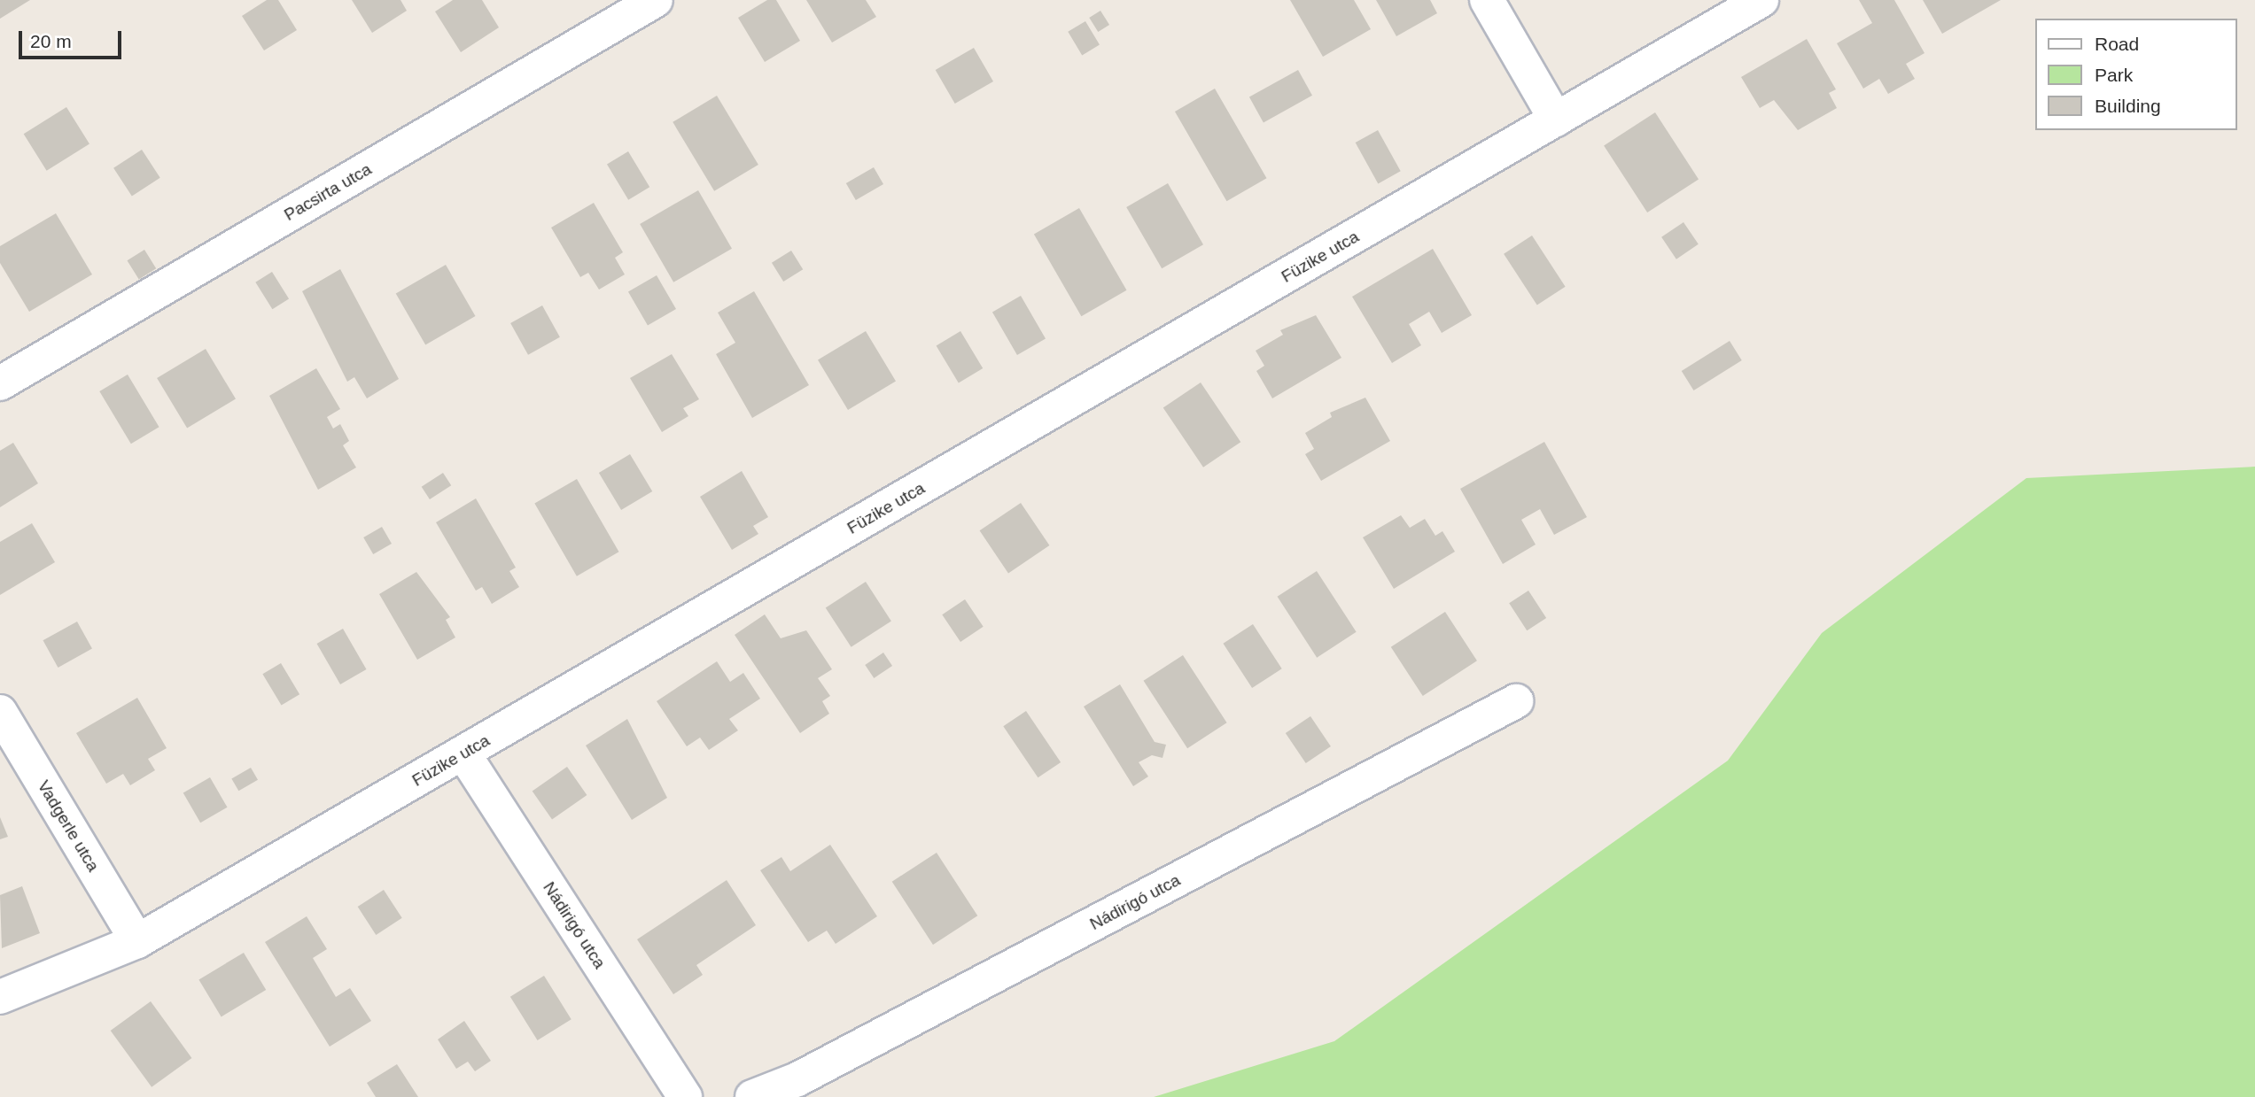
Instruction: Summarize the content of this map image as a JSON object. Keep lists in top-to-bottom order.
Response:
{
  "streets": {
    "street": [
      "Pacsirta utca",
      "Füzike utca",
      "Vadgerle utca",
      "Nádirigó utca"
    ]
  },
  "crossings": [
    ["Füzike utca", "Vadgerle utca"],
    ["Füzike utca", "Nádirigó utca"]
  ],
  "legend": ["Road", "Park", "Building"],
  "scale_bar": "20 m"
}
